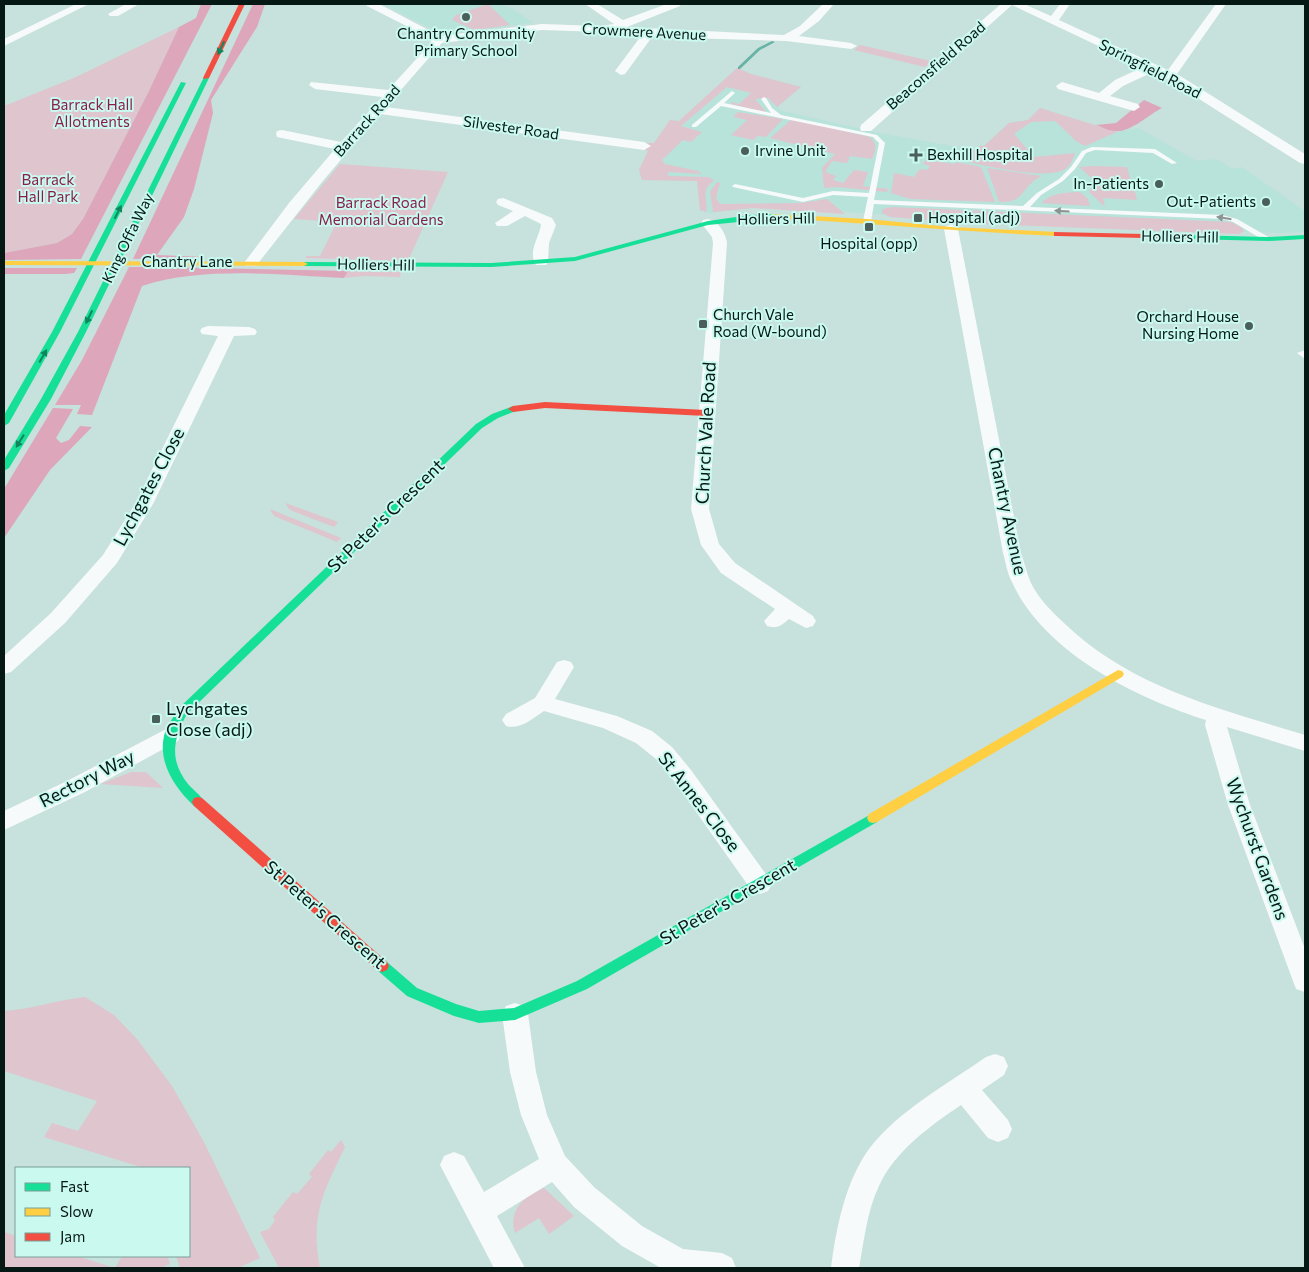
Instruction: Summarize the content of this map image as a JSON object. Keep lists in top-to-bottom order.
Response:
{
  "streets": {
    "main road": [
      "Holliers Hill",
      "King Offa Way",
      "Chantry Lane",
      "St Peter's Crescent"
    ],
    "street": [
      "Crowmere Avenue",
      "Beaconsfield Road",
      "Springfield Road",
      "Barrack Road",
      "Silvester Road",
      "Church Vale Road",
      "Lychgates Close",
      "Chantry Avenue",
      "Rectory Way",
      "St Annes Close",
      "Wychurst Gardens"
    ]
  },
  "crossings": [
    ["Crowmere Avenue", "Barrack Road"],
    ["Barrack Road", "Silvester Road"],
    ["Barrack Road", "Holliers Hill"],
    ["Barrack Road", "Chantry Lane"],
    ["Holliers Hill", "Chantry Lane"],
    ["Holliers Hill", "Church Vale Road"],
    ["Holliers Hill", "Chantry Avenue"],
    ["Church Vale Road", "St Peter's Crescent"],
    ["Chantry Avenue", "St Peter's Crescent"],
    ["Chantry Avenue", "Wychurst Gardens"],
    ["St Peter's Crescent", "Rectory Way"],
    ["St Peter's Crescent", "St Annes Close"]
  ],
  "parks": ["Barrack Hall Allotments", "Barrack Hall Park", "Barrack Road Memorial Gardens"],
  "places": {
    "other": [
      "Chantry Community Primary School",
      "Irvine Unit",
      "In-Patients",
      "Out-Patients",
      "Orchard House Nursing Home"
    ],
    "health": ["Bexhill Hospital"],
    "transit": [
      "Hospital (adj)",
      "Hospital (opp)",
      "Church Vale Road (W-bound)",
      "Lychgates Close (adj)"
    ]
  },
  "legend": ["Fast", "Slow", "Jam"]
}
